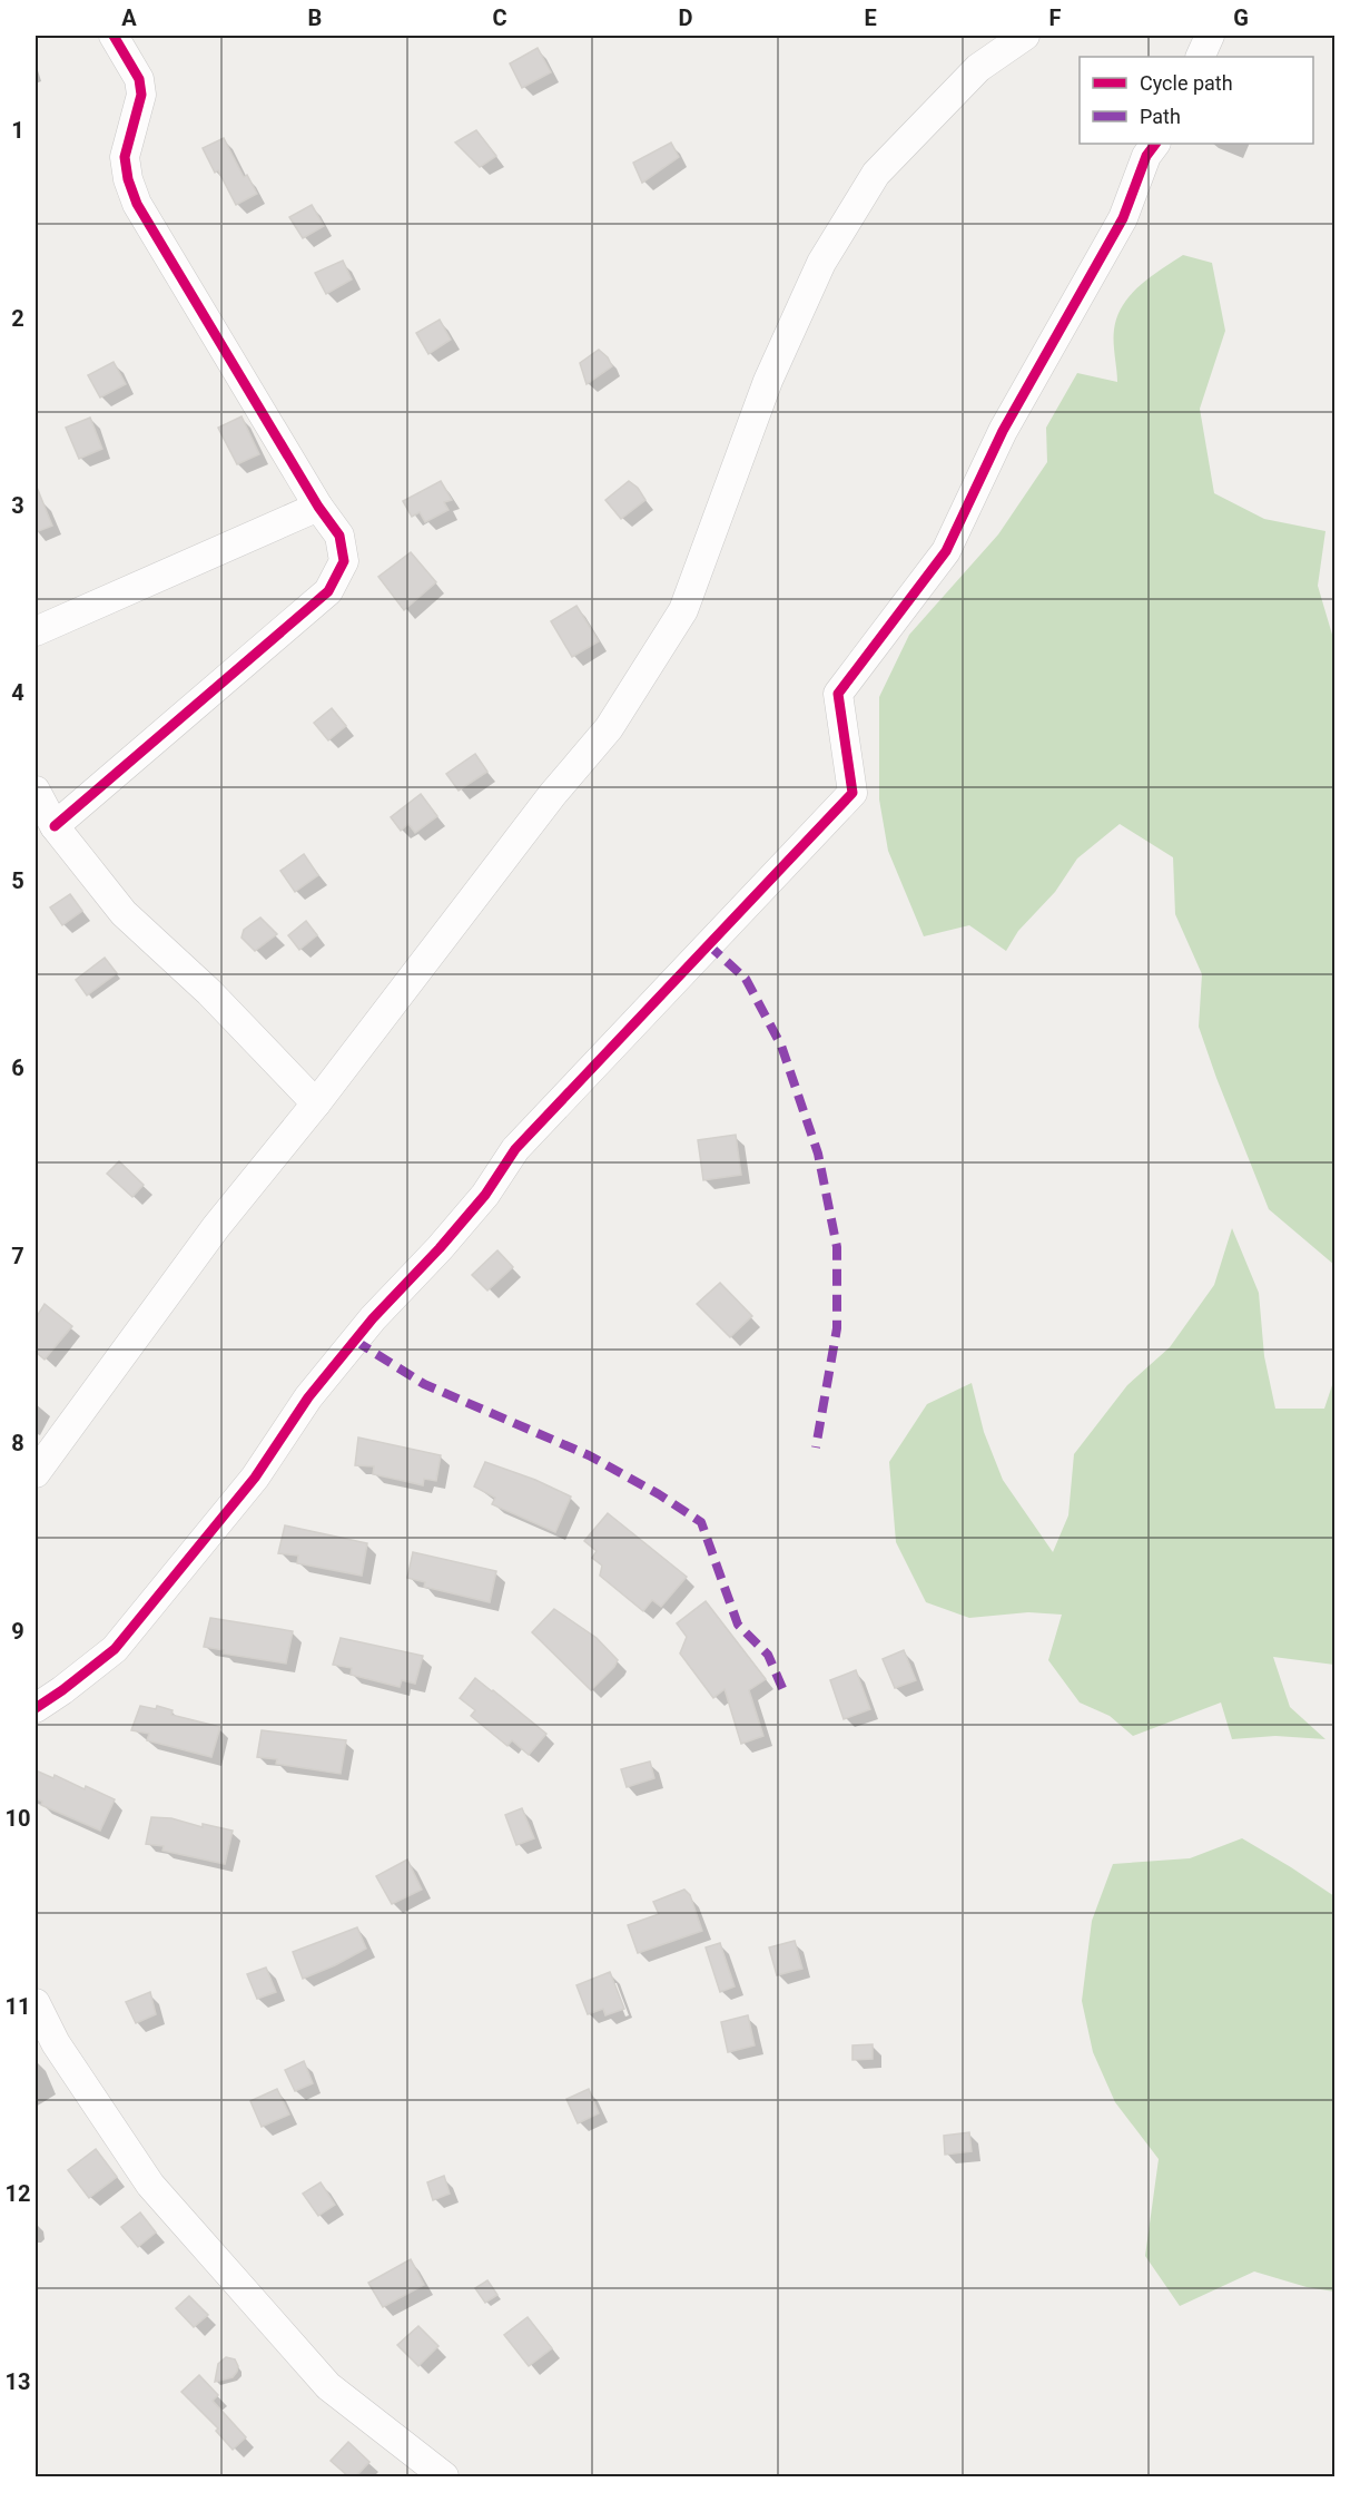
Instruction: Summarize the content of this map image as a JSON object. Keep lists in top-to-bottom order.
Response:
{
  "legend": ["Cycle path", "Path"],
  "grid": {
    "columns": [
      "A",
      "B",
      "C",
      "D",
      "E",
      "F",
      "G"
    ],
    "rows": [
      "1",
      "2",
      "3",
      "4",
      "5",
      "6",
      "7",
      "8",
      "9",
      "10",
      "11",
      "12",
      "13"
    ]
  }
}
